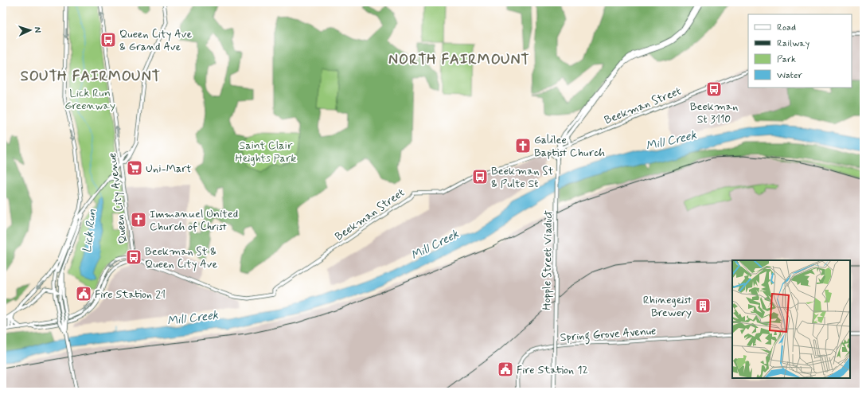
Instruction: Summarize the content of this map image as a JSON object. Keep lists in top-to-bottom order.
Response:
{
  "streets": {
    "main road": [
      "Beekman Street",
      "Queen City Avenue",
      "Hopple Street Viaduct",
      "Spring Grove Avenue"
    ]
  },
  "crossings": [
    ["Beekman Street", "Queen City Avenue"],
    ["Beekman Street", "Hopple Street Viaduct"]
  ],
  "one_way": ["Queen City Avenue"],
  "districts": ["NORTH FAIRMOUNT", "SOUTH FAIRMOUNT"],
  "water": ["Mill Creek", "Lick Run"],
  "parks": ["Lick Run Greenway", "Saint Clair Heights Park"],
  "places": {
    "bus stop": [
      "Queen City Ave & Grand Ave",
      "Beekman St 3110",
      "Beekman St & Pulte St",
      "Beekman St & Queen City Ave"
    ],
    "church": ["Galilee Baptist Church", "Immanuel United Church of Christ"],
    "supermarket": ["Uni-Mart"],
    "public building": ["Fire Station 21", "Fire Station 12"],
    "building": ["Rhinegeist Brewery"]
  },
  "legend": [
    "Road",
    "Railway",
    "Park",
    "Water"
  ],
  "north": "right"
}
